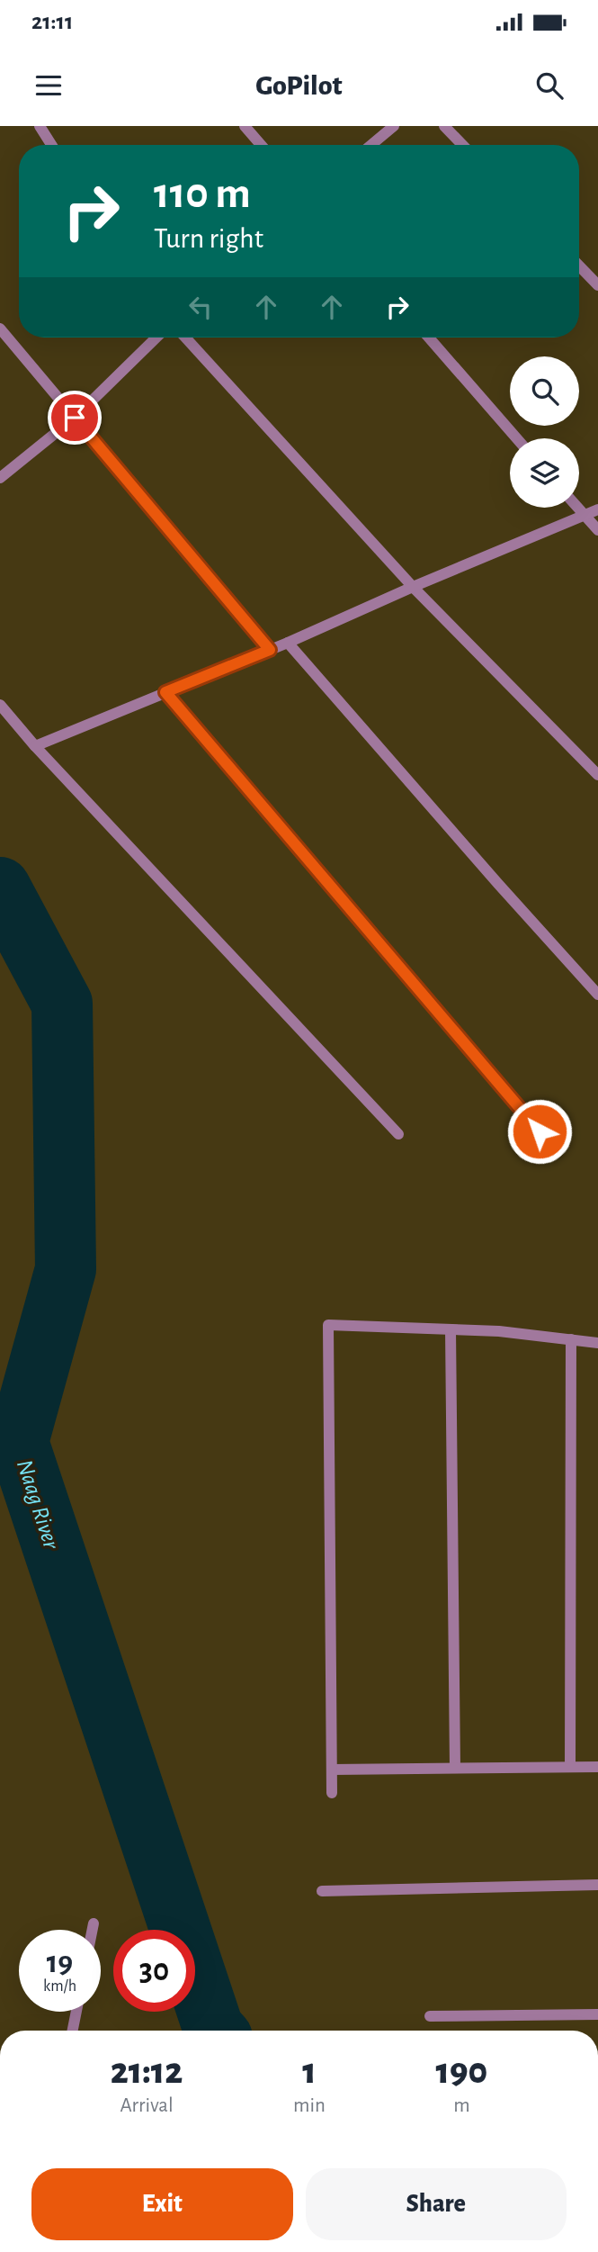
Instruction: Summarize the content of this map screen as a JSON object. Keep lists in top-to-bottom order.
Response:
{
  "water": ["Naag River"],
  "page": {
    "status": "21:11",
    "header": "GoPilot",
    "turn": ["110 m", "Turn right"],
    "speed": "19 km/h",
    "limit": "30",
    "eta": [
      "21:12",
      "Arrival",
      "1",
      "min",
      "190",
      "m"
    ],
    "buttons": ["Exit", "Share"]
  }
}
